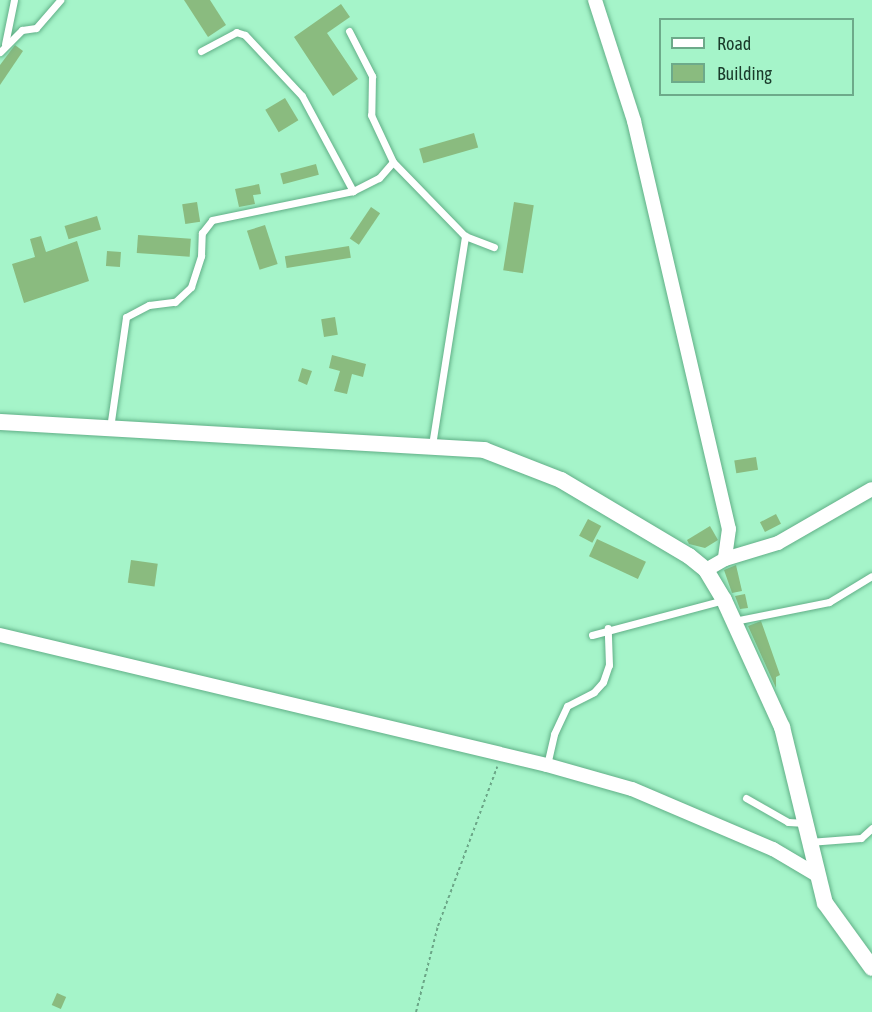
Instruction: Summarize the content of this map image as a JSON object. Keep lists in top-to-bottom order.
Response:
{
  "legend": ["Road", "Building"]
}
